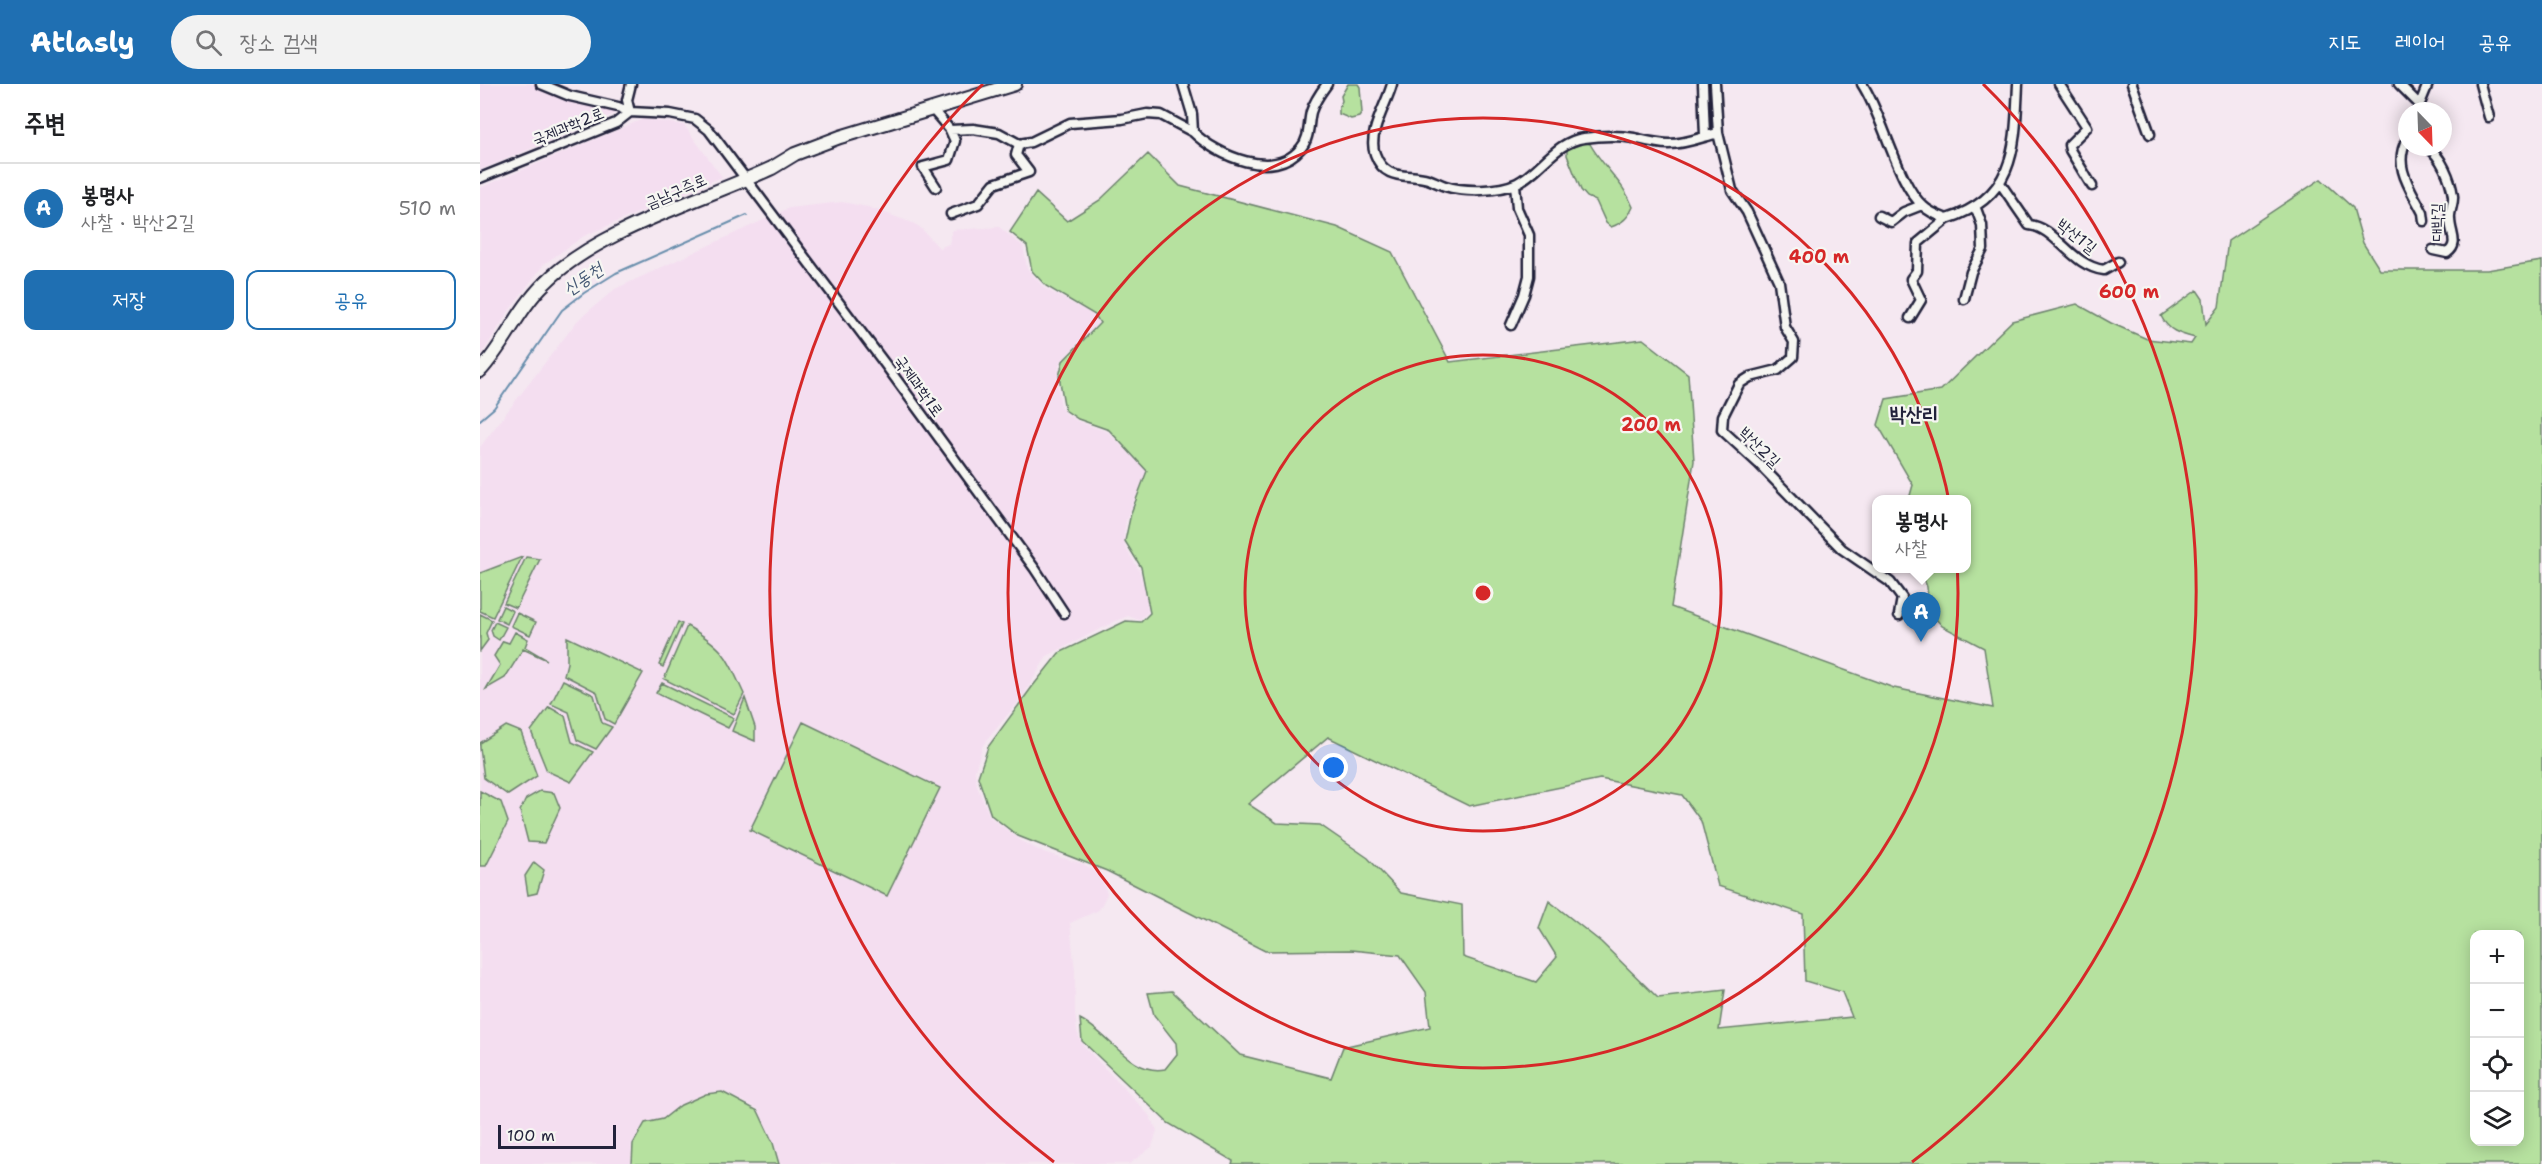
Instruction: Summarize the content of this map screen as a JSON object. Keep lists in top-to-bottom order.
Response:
{
  "streets": {
    "main road": ["금남구즉로"],
    "street": [
      "국제과학2로",
      "대박길",
      "박산1길",
      "국제과학1로",
      "박산2길"
    ]
  },
  "crossings": [
    ["국제과학2로", "금남구즉로"],
    ["국제과학2로", "국제과학1로"],
    ["금남구즉로", "국제과학1로"]
  ],
  "districts": ["박산리"],
  "water": ["신동천"],
  "scale_bar": "100 m",
  "north": "bottom right",
  "page": {
    "header": "Atlasly",
    "search": "장소 검색",
    "nav": ["지도", "레이어", "공유"],
    "heading": "주변",
    "list": [
      {
        "mark": "A",
        "name": "봉명사",
        "note": "사찰 · 박산2길",
        "value": "510 m"
      }
    ],
    "buttons": ["저장", "공유"],
    "popup": ["봉명사", "사찰"],
    "pins": "A",
    "map_buttons": ["+", "−"],
    "scale": "100 m"
  },
  "rings": ["400 m", "600 m", "200 m"]
}
